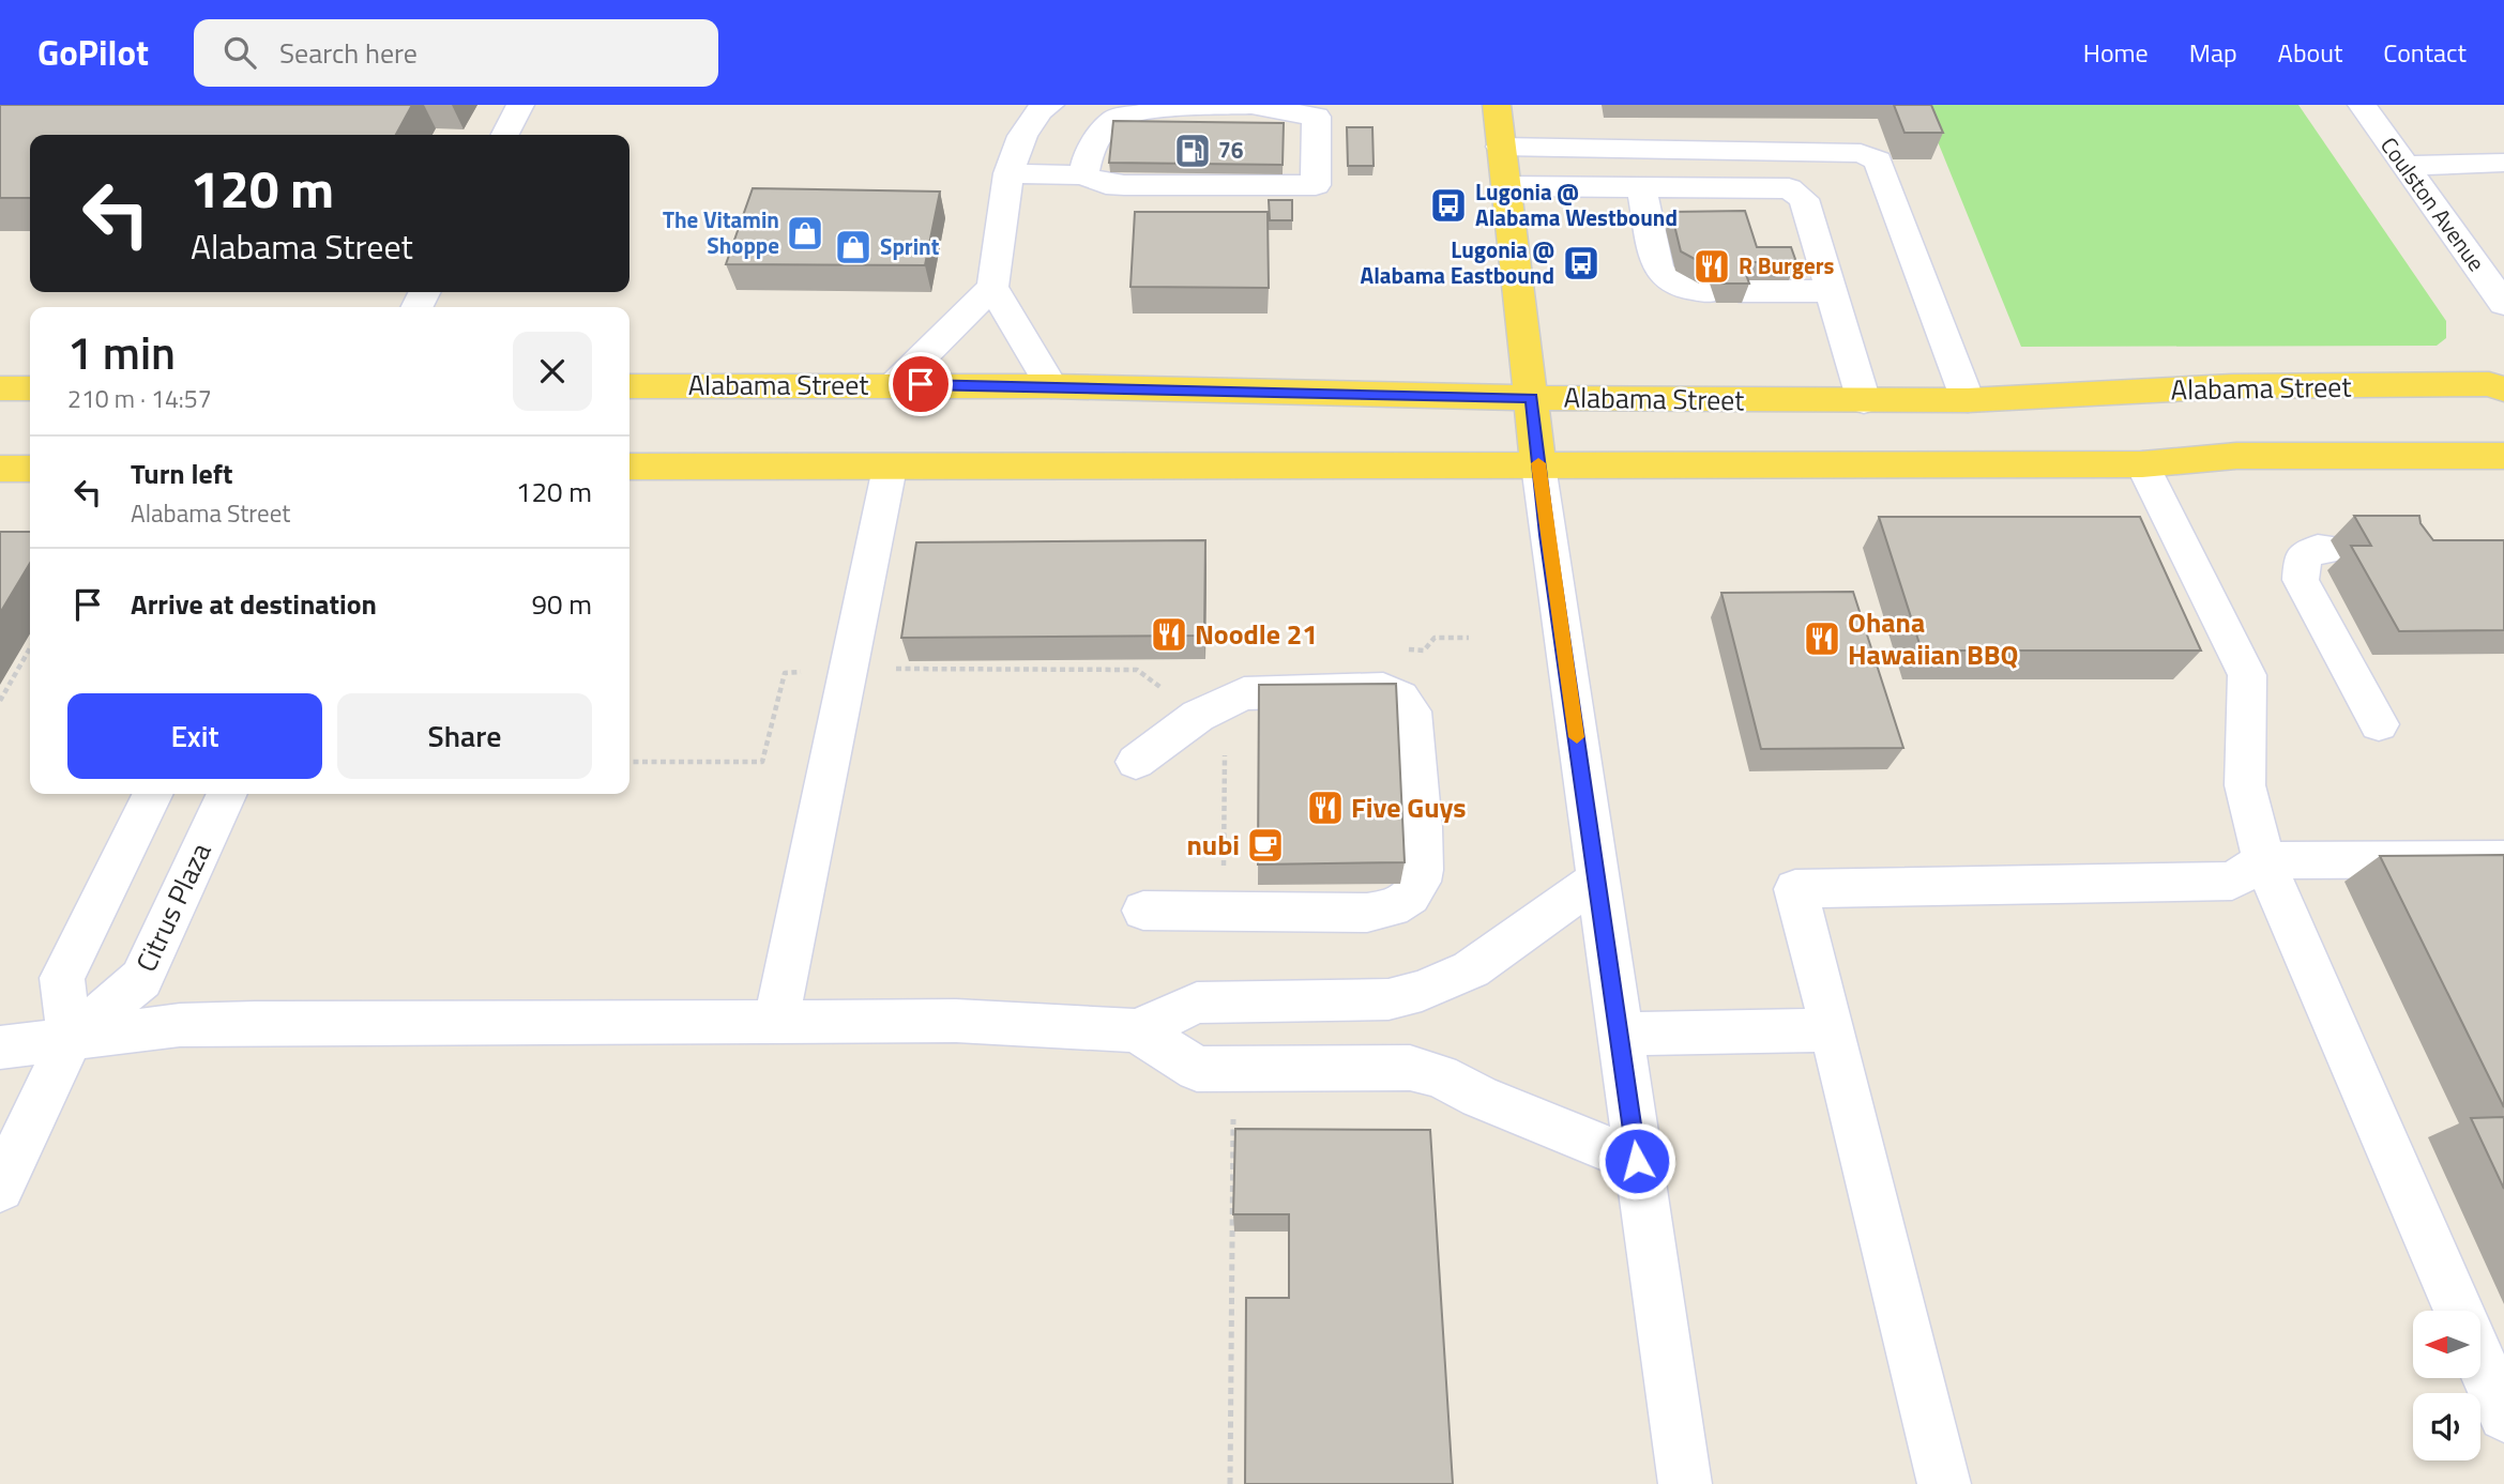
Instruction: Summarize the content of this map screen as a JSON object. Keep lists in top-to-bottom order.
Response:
{
  "streets": {
    "main road": ["Alabama Street"],
    "street": ["Coulston Avenue", "Citrus Plaza"]
  },
  "places": {
    "fuel station": ["76"],
    "bus stop": ["Lugonia @ Alabama Westbound", "Lugonia @ Alabama Eastbound"],
    "shop": ["The Vitamin Shoppe", "Sprint"],
    "restaurant": [
      "R Burgers",
      "Noodle 21",
      "Ohana Hawaiian BBQ",
      "Five Guys"
    ],
    "cafe": ["nubi"]
  },
  "north": "left",
  "page": {
    "header": "GoPilot",
    "search": "Search here",
    "nav": [
      "Home",
      "Map",
      "About",
      "Contact"
    ],
    "turn": ["120 m", "Alabama Street"],
    "heading": ["1 min", "210 m · 14:57"],
    "list": [
      {
        "name": "Turn left",
        "note": "Alabama Street",
        "value": "120 m"
      },
      {
        "name": "Arrive at destination",
        "value": "90 m"
      }
    ],
    "buttons": ["Exit", "Share"]
  }
}
